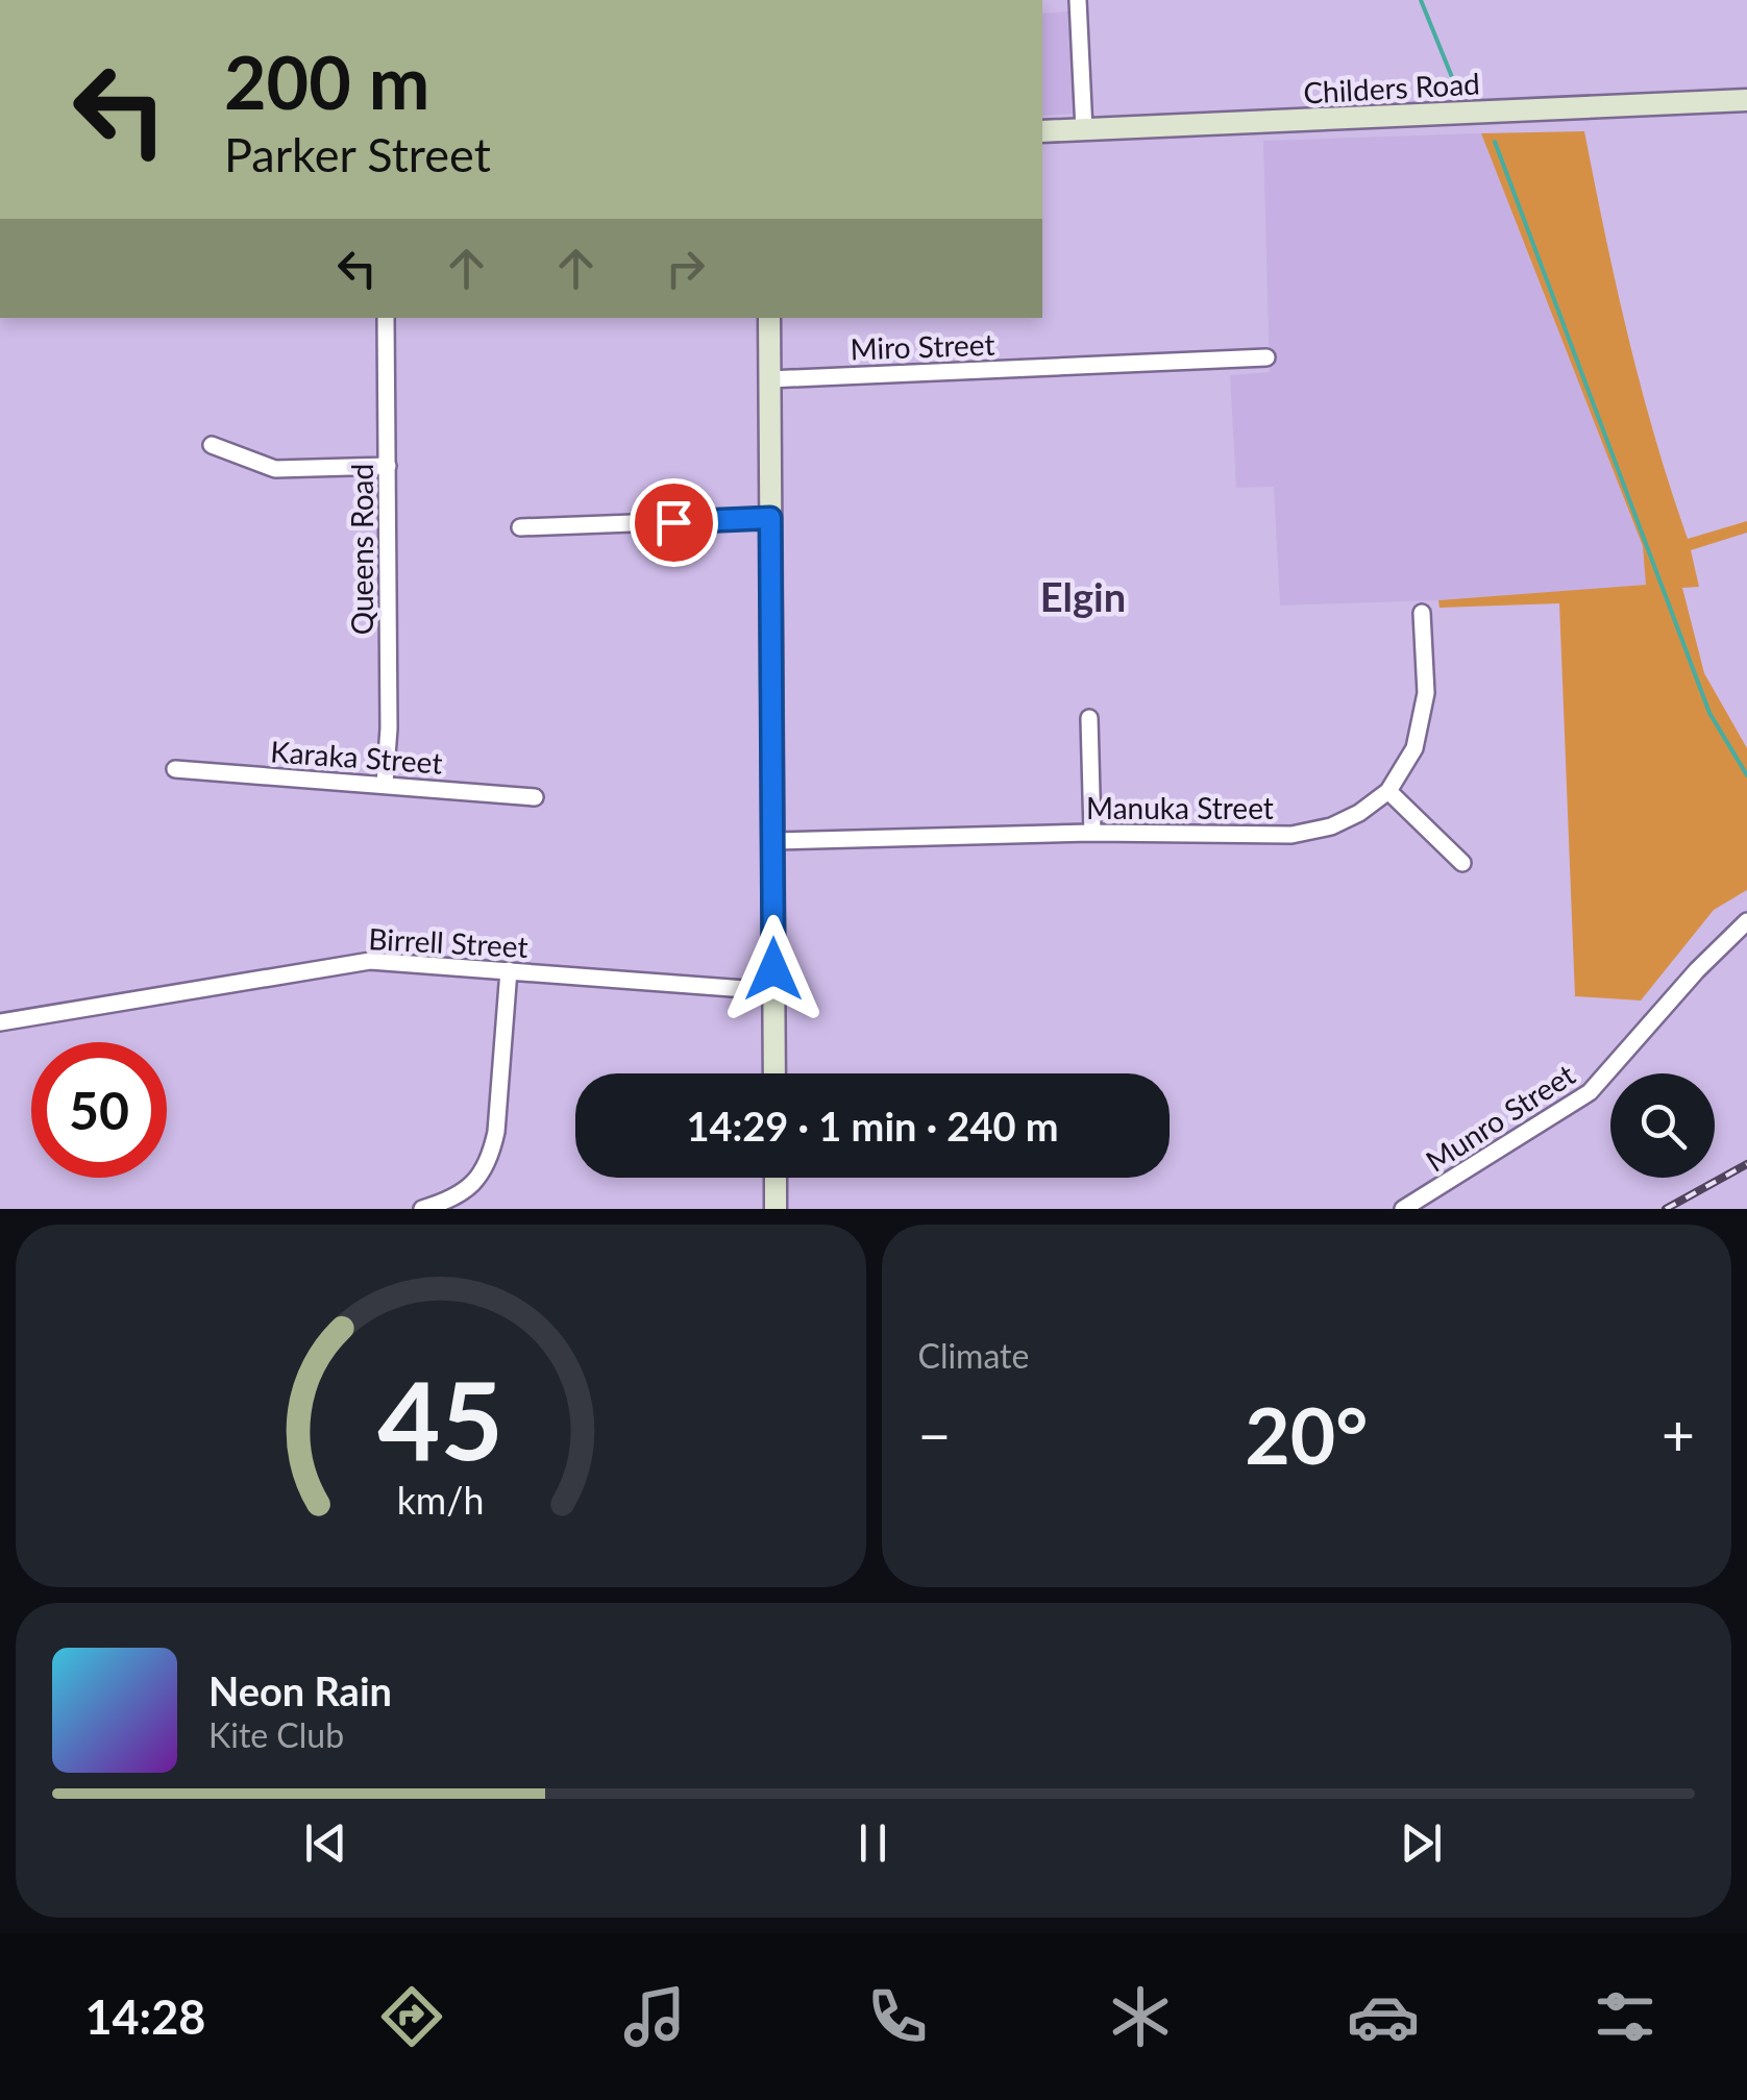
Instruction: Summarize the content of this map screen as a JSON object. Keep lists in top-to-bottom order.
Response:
{
  "streets": {
    "main road": ["Childers Road"],
    "street": [
      "Miro Street",
      "Queens Road",
      "Karaka Street",
      "Manuka Street",
      "Birrell Street",
      "Munro Street"
    ]
  },
  "crossings": [
    ["Queens Road", "Karaka Street"]
  ],
  "districts": ["Elgin"],
  "page": {
    "turn": ["200 m", "Parker Street"],
    "limit": "50",
    "trip": "14:29 · 1 min · 240 m",
    "tile": "Climate",
    "heat": ["−", "20°", "+"],
    "song": ["Neon Rain", "Kite Club"],
    "tabs": "14:28",
    "gauge": ["45", "km/h"]
  }
}
